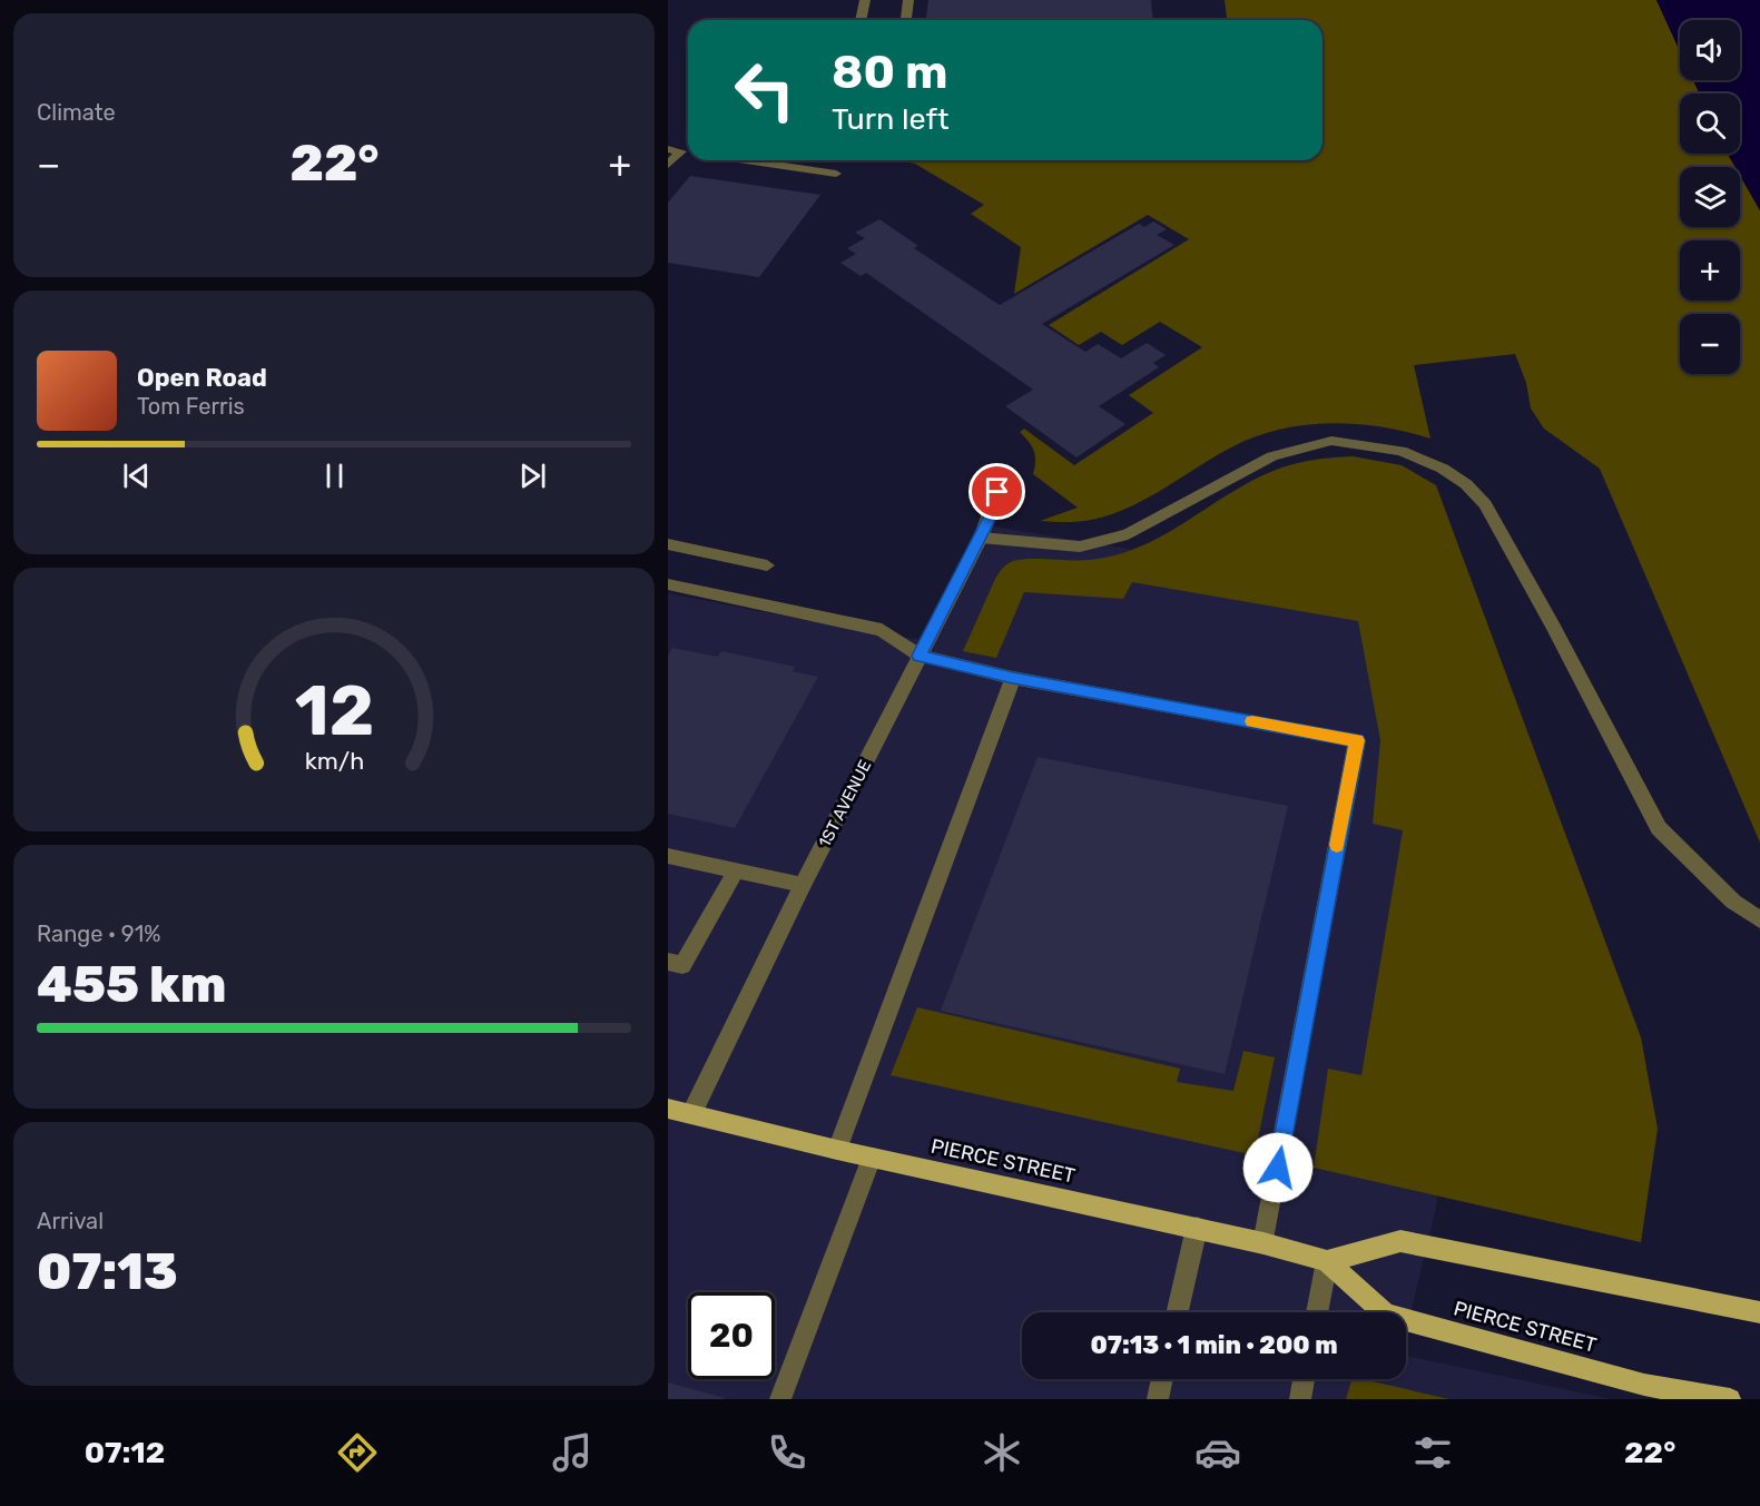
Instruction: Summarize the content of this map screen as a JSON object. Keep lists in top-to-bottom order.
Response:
{
  "streets": {
    "main road": ["PIERCE STREET"],
    "street": ["1ST AVENUE"]
  },
  "crossings": [
    ["1ST AVENUE", "PIERCE STREET"]
  ],
  "page": {
    "tile": [
      "Climate",
      ["Range · 91%", "455 km"],
      ["Arrival", "07:13"]
    ],
    "map_buttons": ["+", "−"],
    "turn": ["80 m", "Turn left"],
    "heat": ["−", "22°", "+"],
    "song": ["Open Road", "Tom Ferris"],
    "limit": "20",
    "trip": "07:13 · 1 min · 200 m",
    "tabs": ["07:12", "22°"],
    "gauge": ["12", "km/h"]
  }
}
